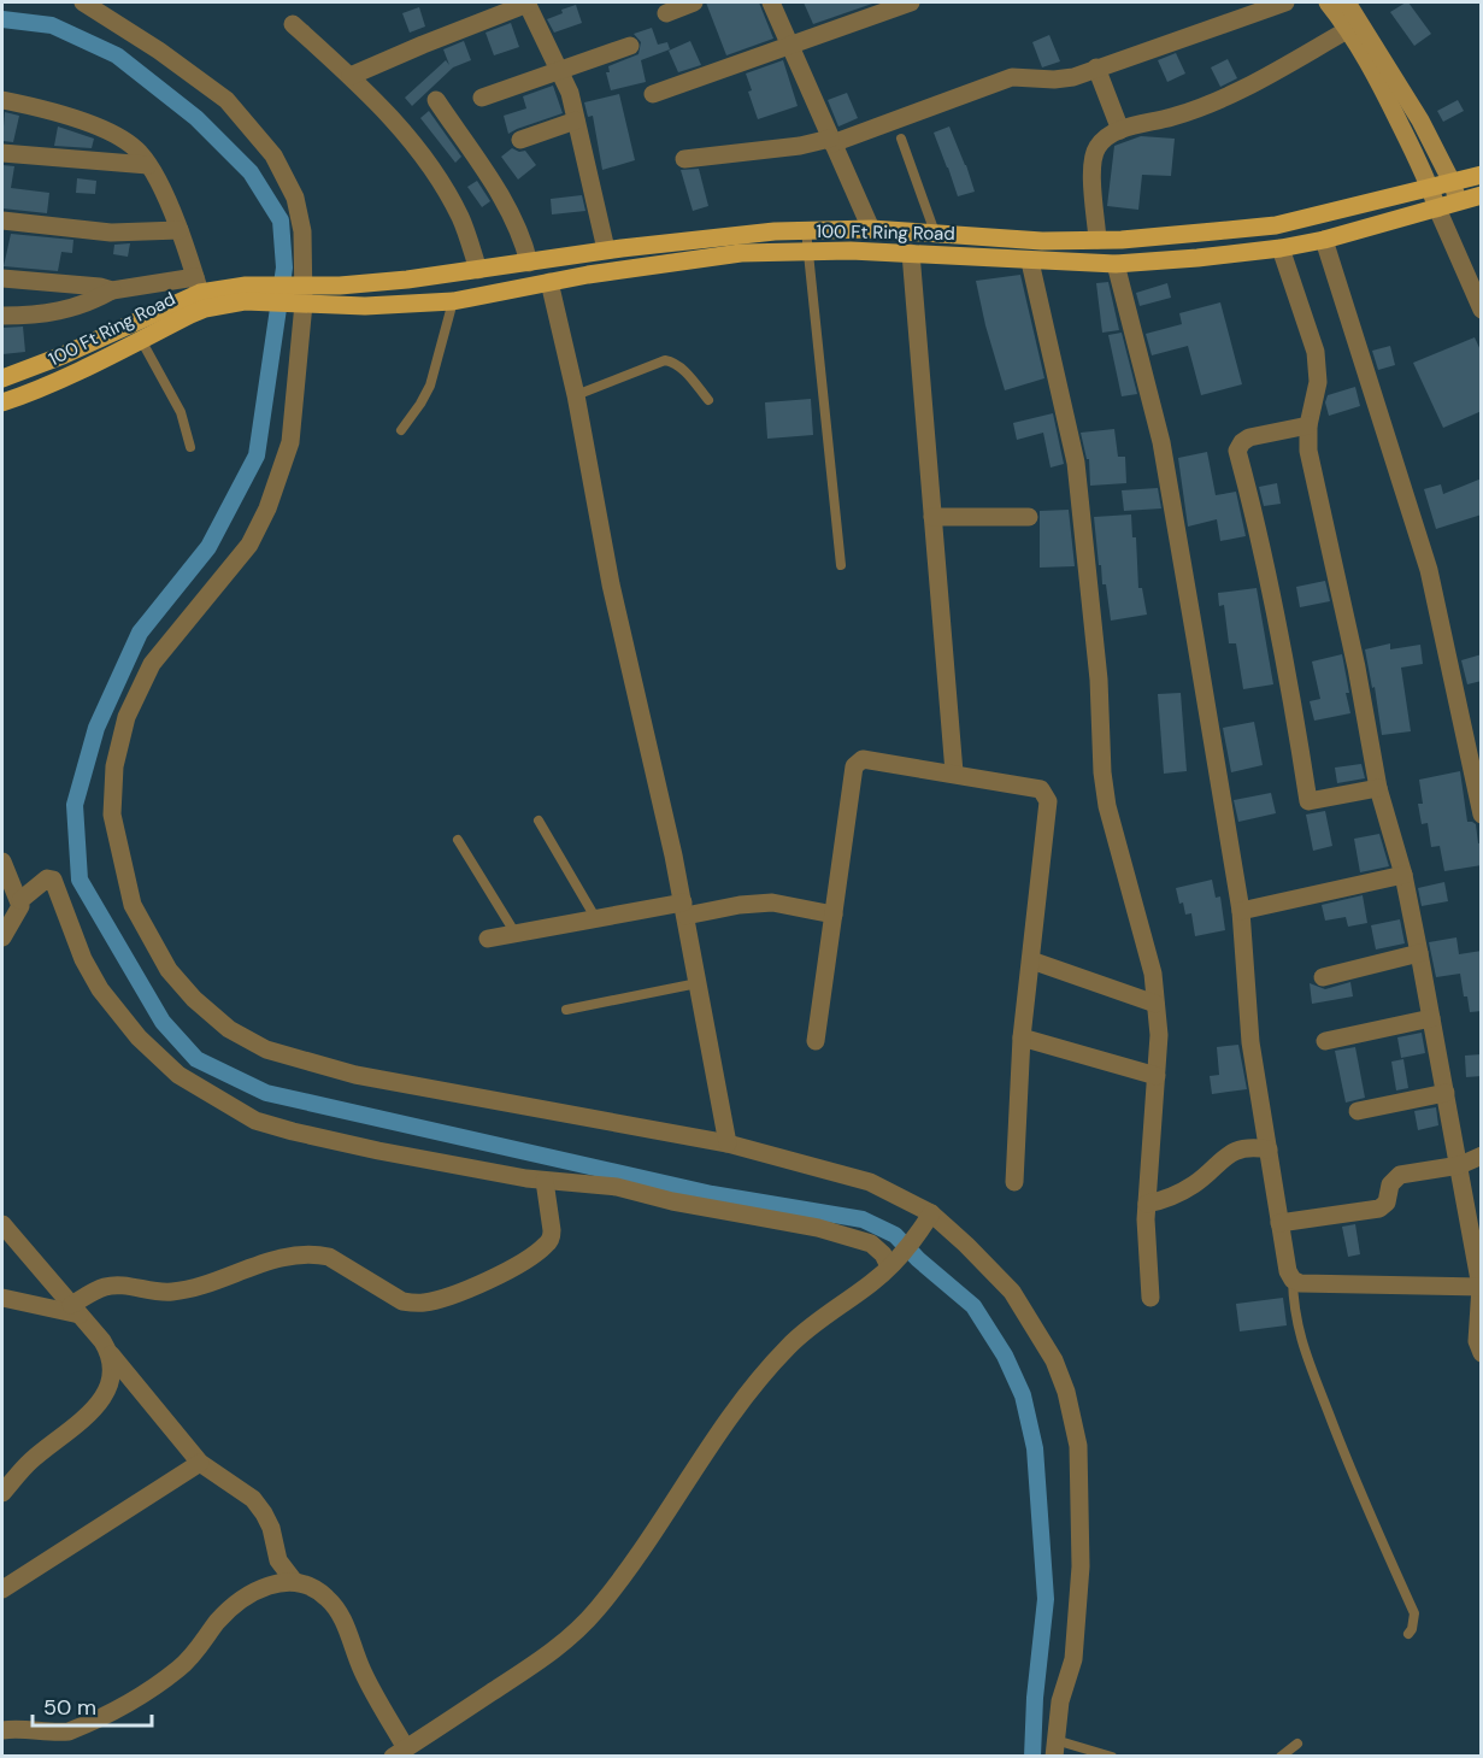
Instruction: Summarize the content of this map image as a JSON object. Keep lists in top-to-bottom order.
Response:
{
  "streets": {
    "main road": ["100 Ft Ring Road"]
  },
  "scale_bar": "50 m"
}
